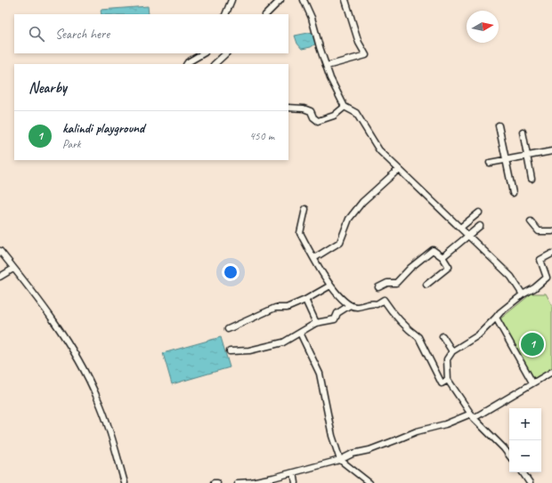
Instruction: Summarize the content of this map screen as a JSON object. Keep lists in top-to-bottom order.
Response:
{
  "north": "right",
  "page": {
    "search": "Search here",
    "heading": "Nearby",
    "list": [
      {
        "mark": "1",
        "name": "kalindi playground",
        "note": "Park",
        "value": "450 m"
      }
    ],
    "pins": "1",
    "map_buttons": ["+", "−"]
  }
}
